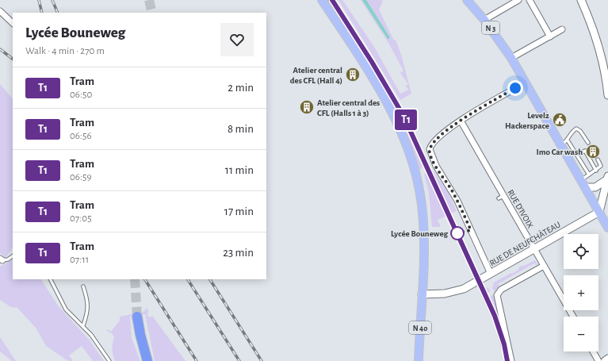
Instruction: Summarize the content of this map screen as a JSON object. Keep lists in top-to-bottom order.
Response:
{
  "streets": {
    "main road": ["N 3", "RUE DE NEUFCHÂTEAU", "N 40"],
    "street": ["RUE D'IVOIX"]
  },
  "crossings": [
    ["N 3", "RUE DE NEUFCHÂTEAU"],
    ["RUE D'IVOIX", "RUE DE NEUFCHÂTEAU"],
    ["RUE DE NEUFCHÂTEAU", "N 40"]
  ],
  "places": {
    "building": ["Atelier central des CFL (Hall 4)", "Atelier central des CFL (Halls 1 à 3)", "Imo Car wash"],
    "public building": ["Level2 Hackerspace"],
    "other": ["Lycée Bouneweg"]
  },
  "lines": ["tram line T1"],
  "page": {
    "on_map": "T1",
    "heading": ["Lycée Bouneweg", "Walk · 4 min · 270 m"],
    "list": [
      {
        "mark": "T1",
        "name": "Tram",
        "note": "06:50",
        "value": "2 min"
      },
      {
        "mark": "T1",
        "name": "Tram",
        "note": "06:56",
        "value": "8 min"
      },
      {
        "mark": "T1",
        "name": "Tram",
        "note": "06:59",
        "value": "11 min"
      },
      {
        "mark": "T1",
        "name": "Tram",
        "note": "07:05",
        "value": "17 min"
      },
      {
        "mark": "T1",
        "name": "Tram",
        "note": "07:11",
        "value": "23 min"
      }
    ],
    "map_buttons": ["+", "−"]
  }
}
